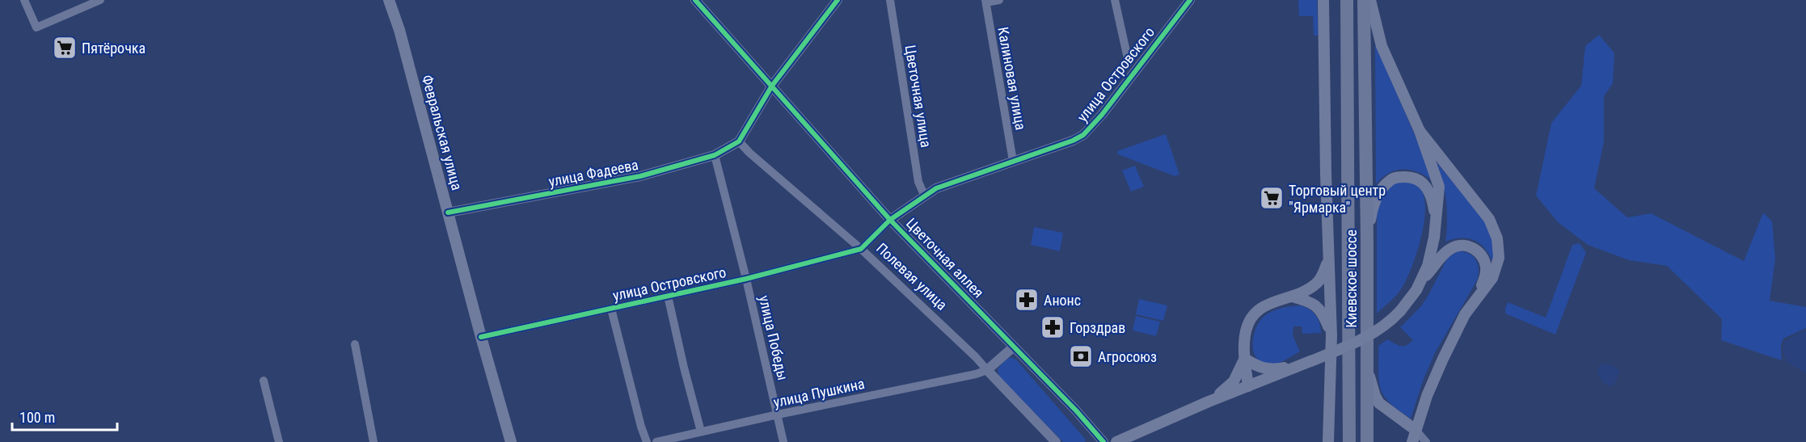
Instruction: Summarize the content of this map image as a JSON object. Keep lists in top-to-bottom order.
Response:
{
  "streets": {
    "highway": ["Киевское шоссе"],
    "main road": ["Февральская улица"],
    "street": [
      "улица Островского",
      "Калиновая улица",
      "Цветочная улица",
      "улица Фадеева",
      "Цветочная аллея",
      "Полевая улица",
      "улица Победы",
      "улица Пушкина"
    ]
  },
  "crossings": [
    ["улица Островского", "Калиновая улица"],
    ["улица Островского", "Цветочная улица"],
    ["улица Островского", "Февральская улица"],
    ["улица Островского", "Цветочная аллея"],
    ["улица Островского", "Полевая улица"],
    ["улица Островского", "улица Победы"],
    ["Февральская улица", "улица Фадеева"],
    ["улица Фадеева", "Полевая улица"],
    ["улица Фадеева", "улица Победы"],
    ["Полевая улица", "улица Пушкина"],
    ["улица Победы", "улица Пушкина"]
  ],
  "places": {
    "supermarket": ["Пятёрочка", "Торговый центр \"Ярмарка\""],
    "pharmacy": ["Анонс", "Горздрав"],
    "bank": ["Агросоюз"]
  },
  "scale_bar": "100 m"
}
